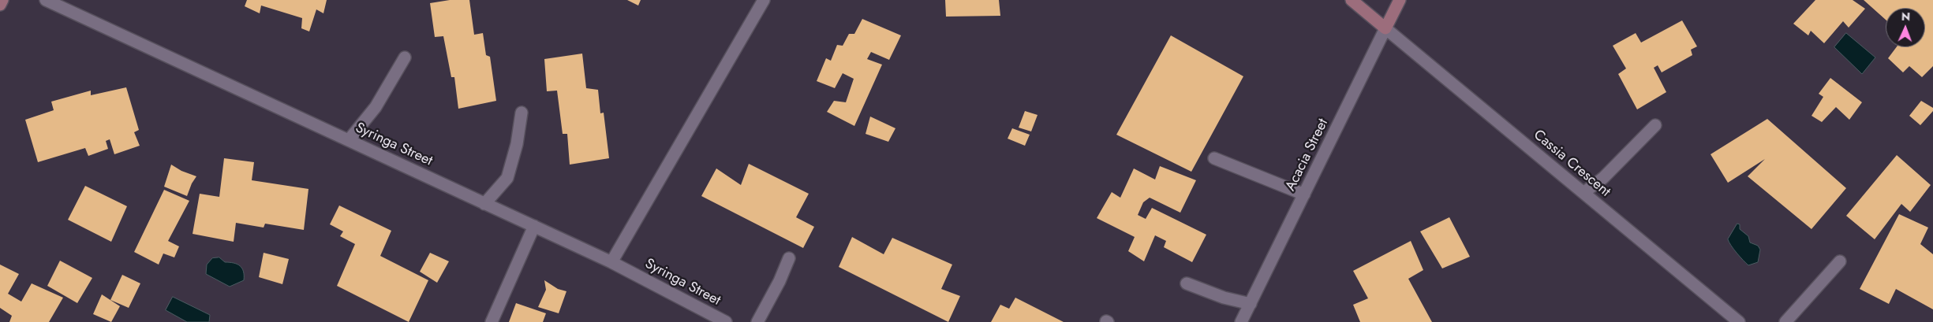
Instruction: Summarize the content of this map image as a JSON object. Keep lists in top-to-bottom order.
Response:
{
  "streets": {
    "street": ["Syringa Street", "Acacia Street", "Cassia Crescent"]
  },
  "crossings": [
    ["Acacia Street", "Cassia Crescent"]
  ],
  "north": "top"
}
